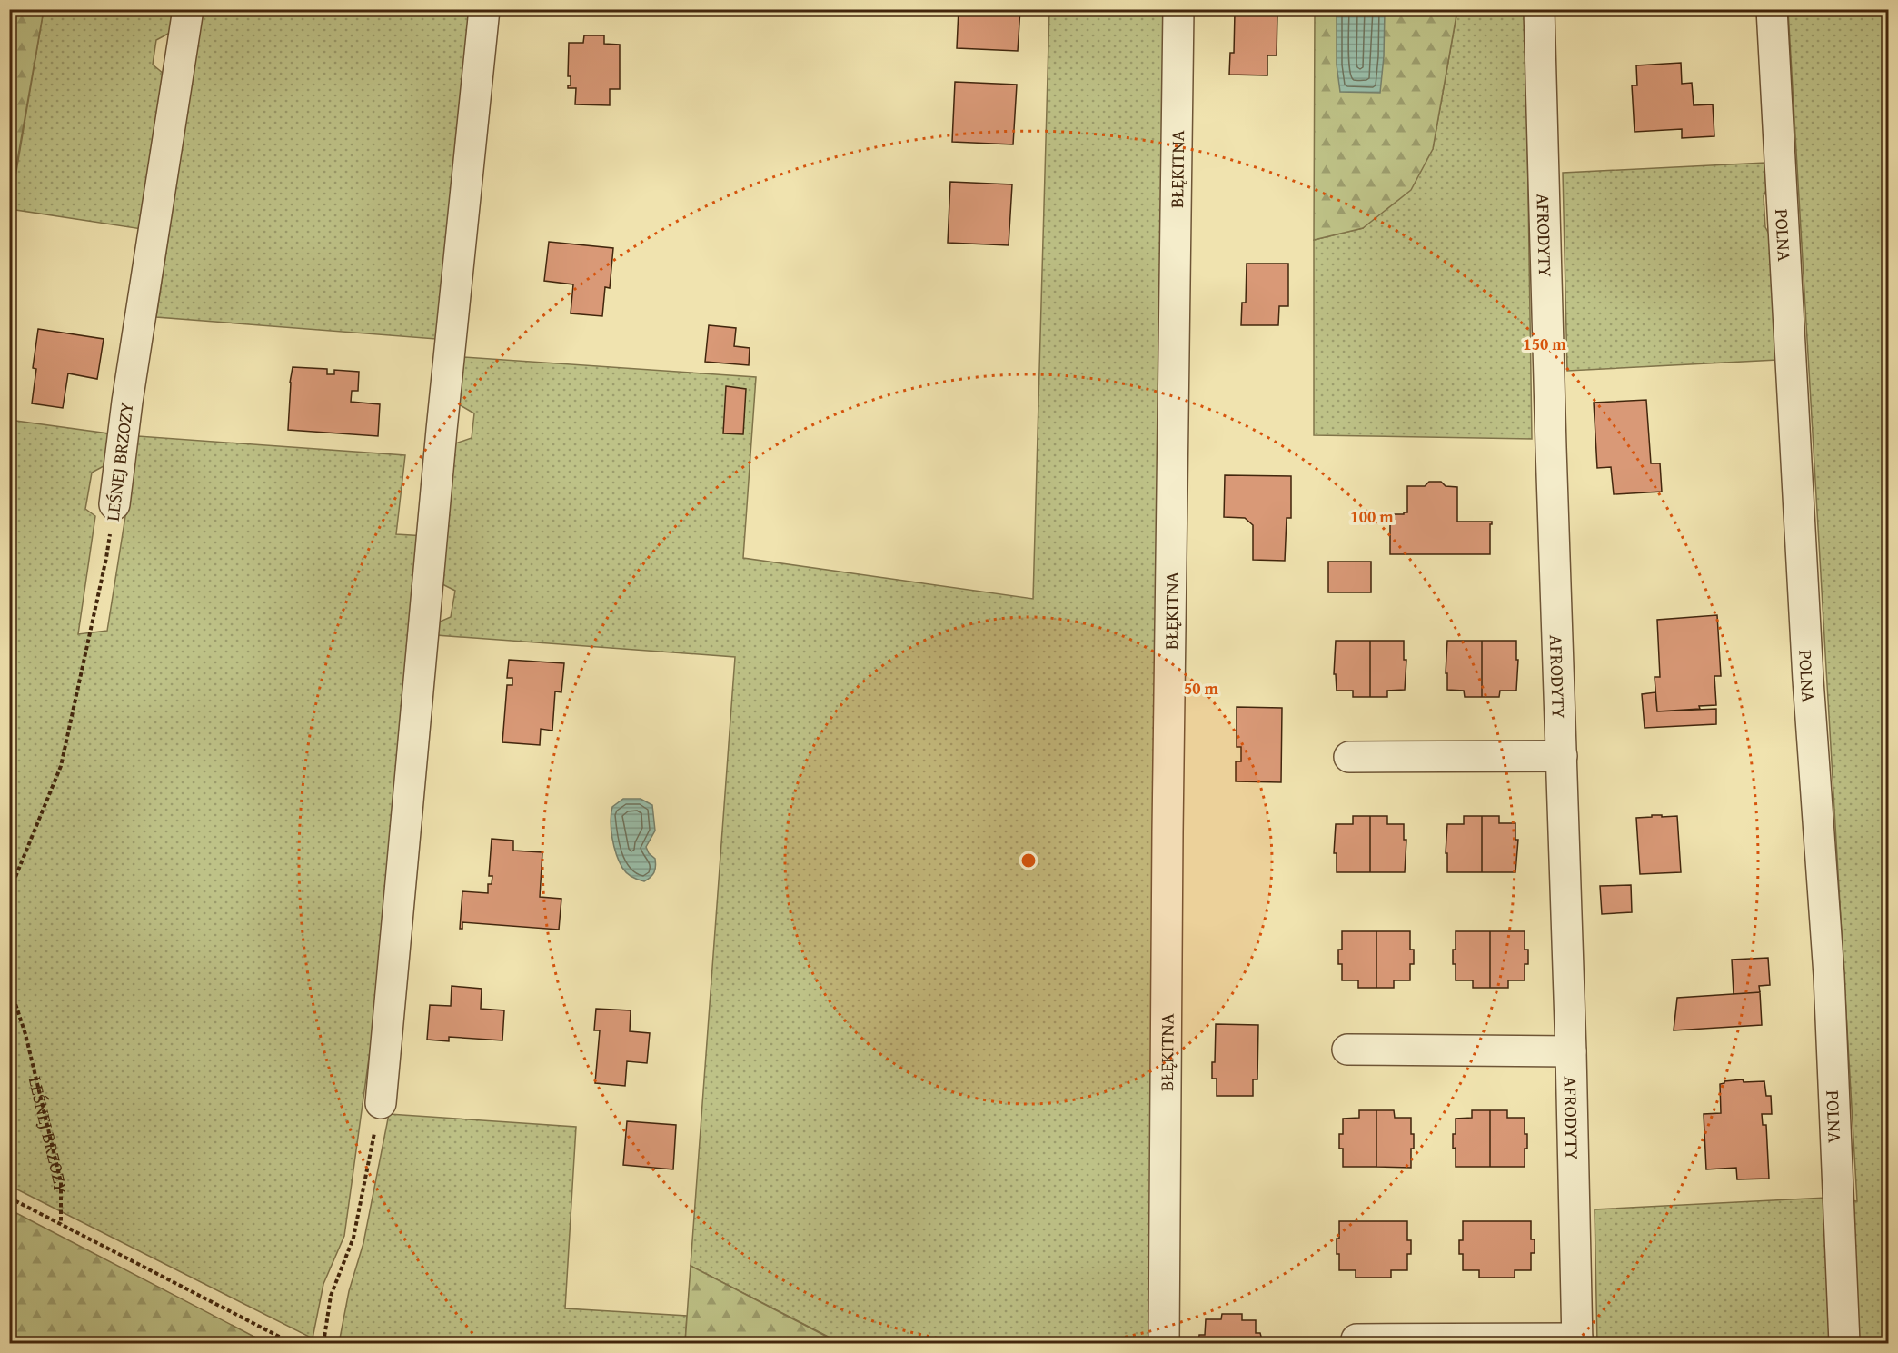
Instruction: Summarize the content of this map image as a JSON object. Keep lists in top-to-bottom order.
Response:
{
  "streets": {
    "street": [
      "BŁĘKITNA",
      "AFRODYTY",
      "POLNA",
      "LEŚNEJ BRZOZY"
    ]
  },
  "rings": ["150 m", "100 m", "50 m"]
}
